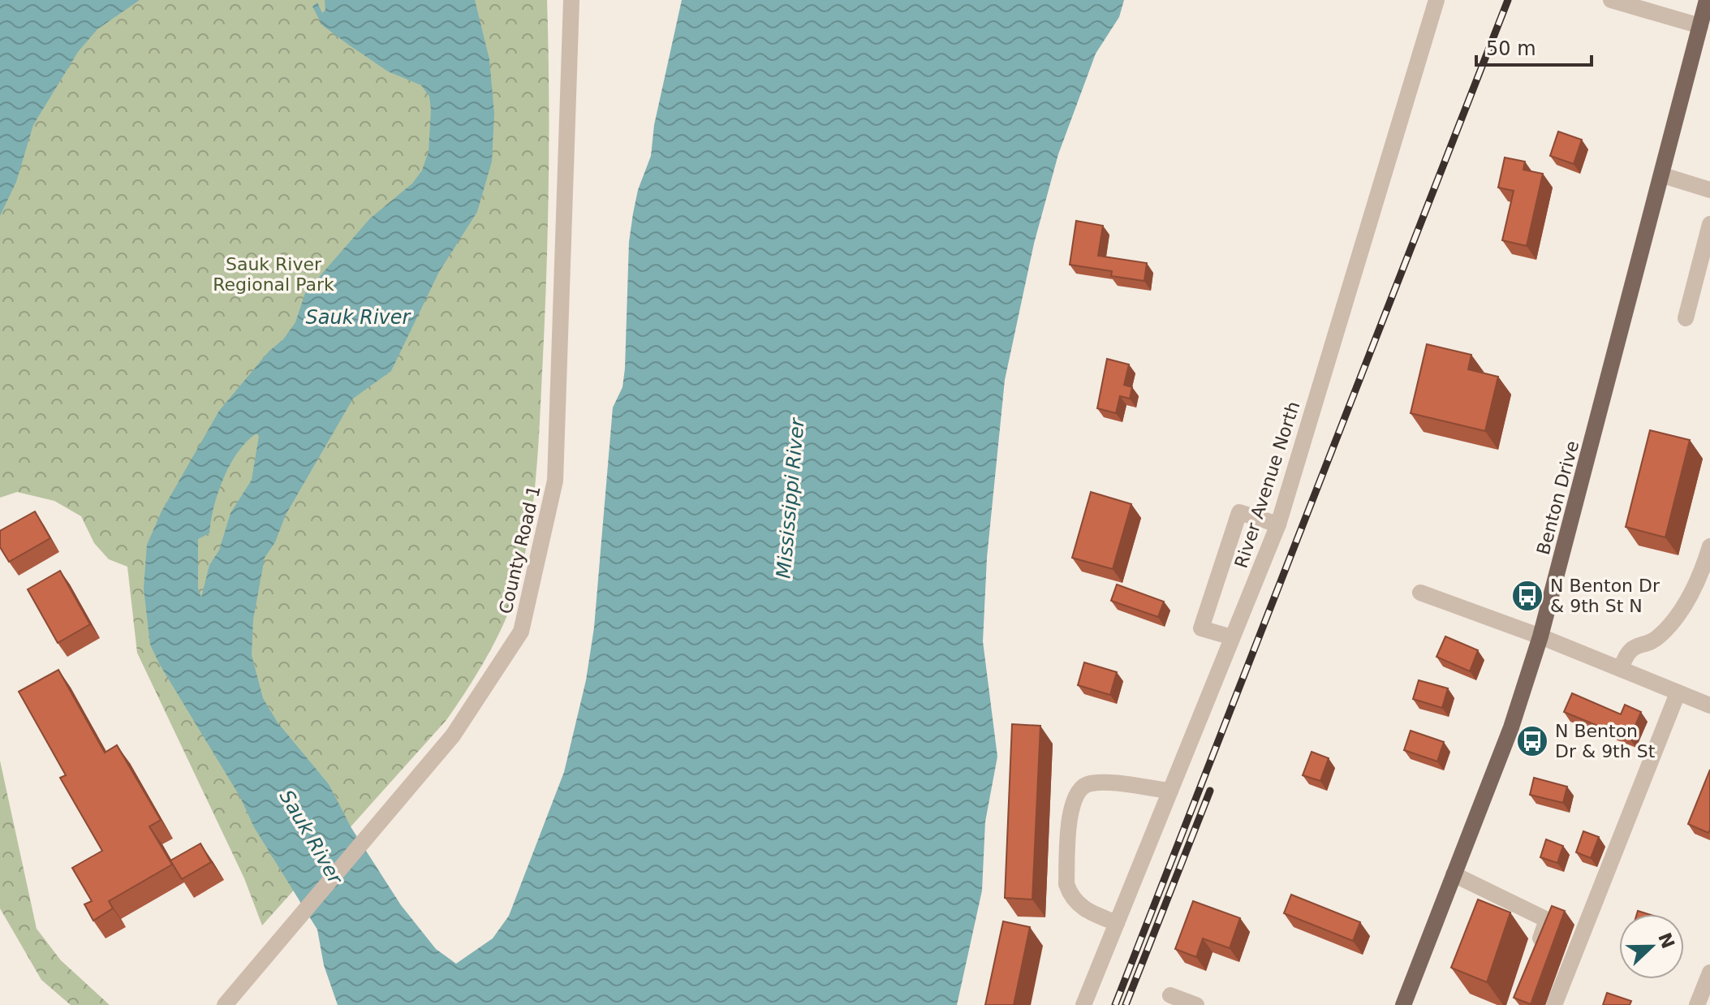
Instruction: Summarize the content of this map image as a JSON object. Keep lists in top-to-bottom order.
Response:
{
  "streets": {
    "main road": ["Benton Drive"],
    "street": ["River Avenue North", "County Road 1"]
  },
  "water": ["Sauk River", "Mississippi River"],
  "parks": ["Sauk River Regional Park"],
  "places": {
    "bus stop": ["N Benton Dr & 9th St N", "N Benton Dr & 9th St"]
  },
  "scale_bar": "50 m",
  "north": "right"
}
